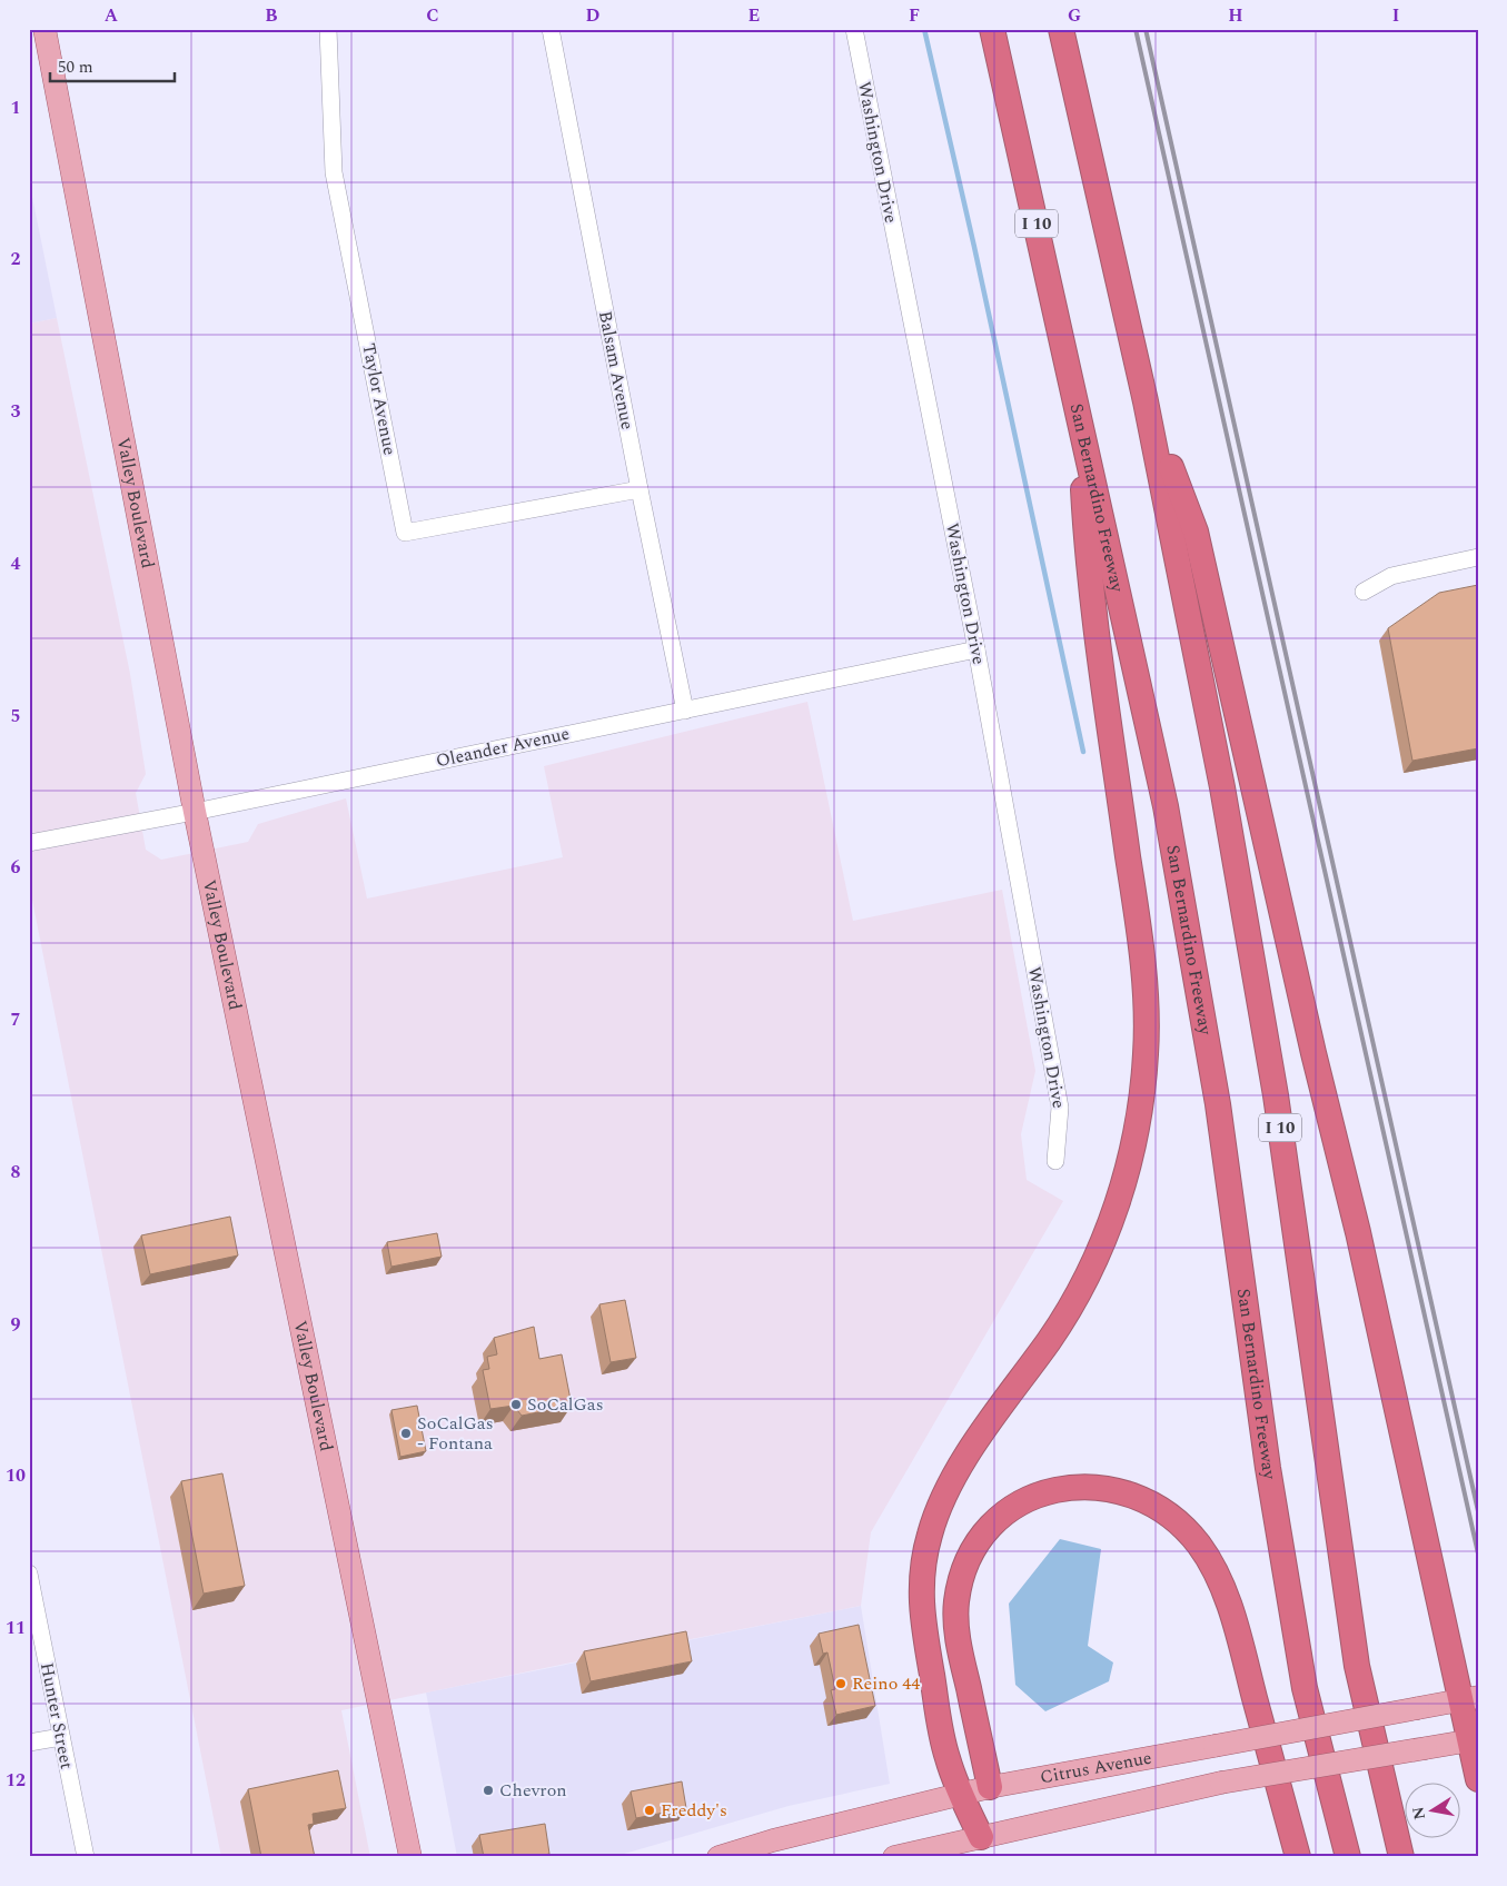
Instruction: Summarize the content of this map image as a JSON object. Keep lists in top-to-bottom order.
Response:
{
  "streets": {
    "highway": ["I 10", "San Bernardino Freeway"],
    "main road": ["Valley Boulevard", "Citrus Avenue"],
    "street": [
      "Washington Drive",
      "Balsam Avenue",
      "Taylor Avenue",
      "Oleander Avenue",
      "Hunter Street"
    ]
  },
  "crossings": [
    ["Washington Drive", "Oleander Avenue"],
    ["Balsam Avenue", "Taylor Avenue"],
    ["Balsam Avenue", "Oleander Avenue"],
    ["Valley Boulevard", "Oleander Avenue"]
  ],
  "places": [
    "SoCalGas",
    "SoCalGas - Fontana",
    "Reino 44",
    "Chevron",
    "Freddy's"
  ],
  "scale_bar": "50 m",
  "north": "left",
  "grid": {
    "columns": [
      "A",
      "B",
      "C",
      "D",
      "E",
      "F",
      "G",
      "H",
      "I"
    ],
    "rows": [
      "1",
      "2",
      "3",
      "4",
      "5",
      "6",
      "7",
      "8",
      "9",
      "10",
      "11",
      "12"
    ]
  }
}
